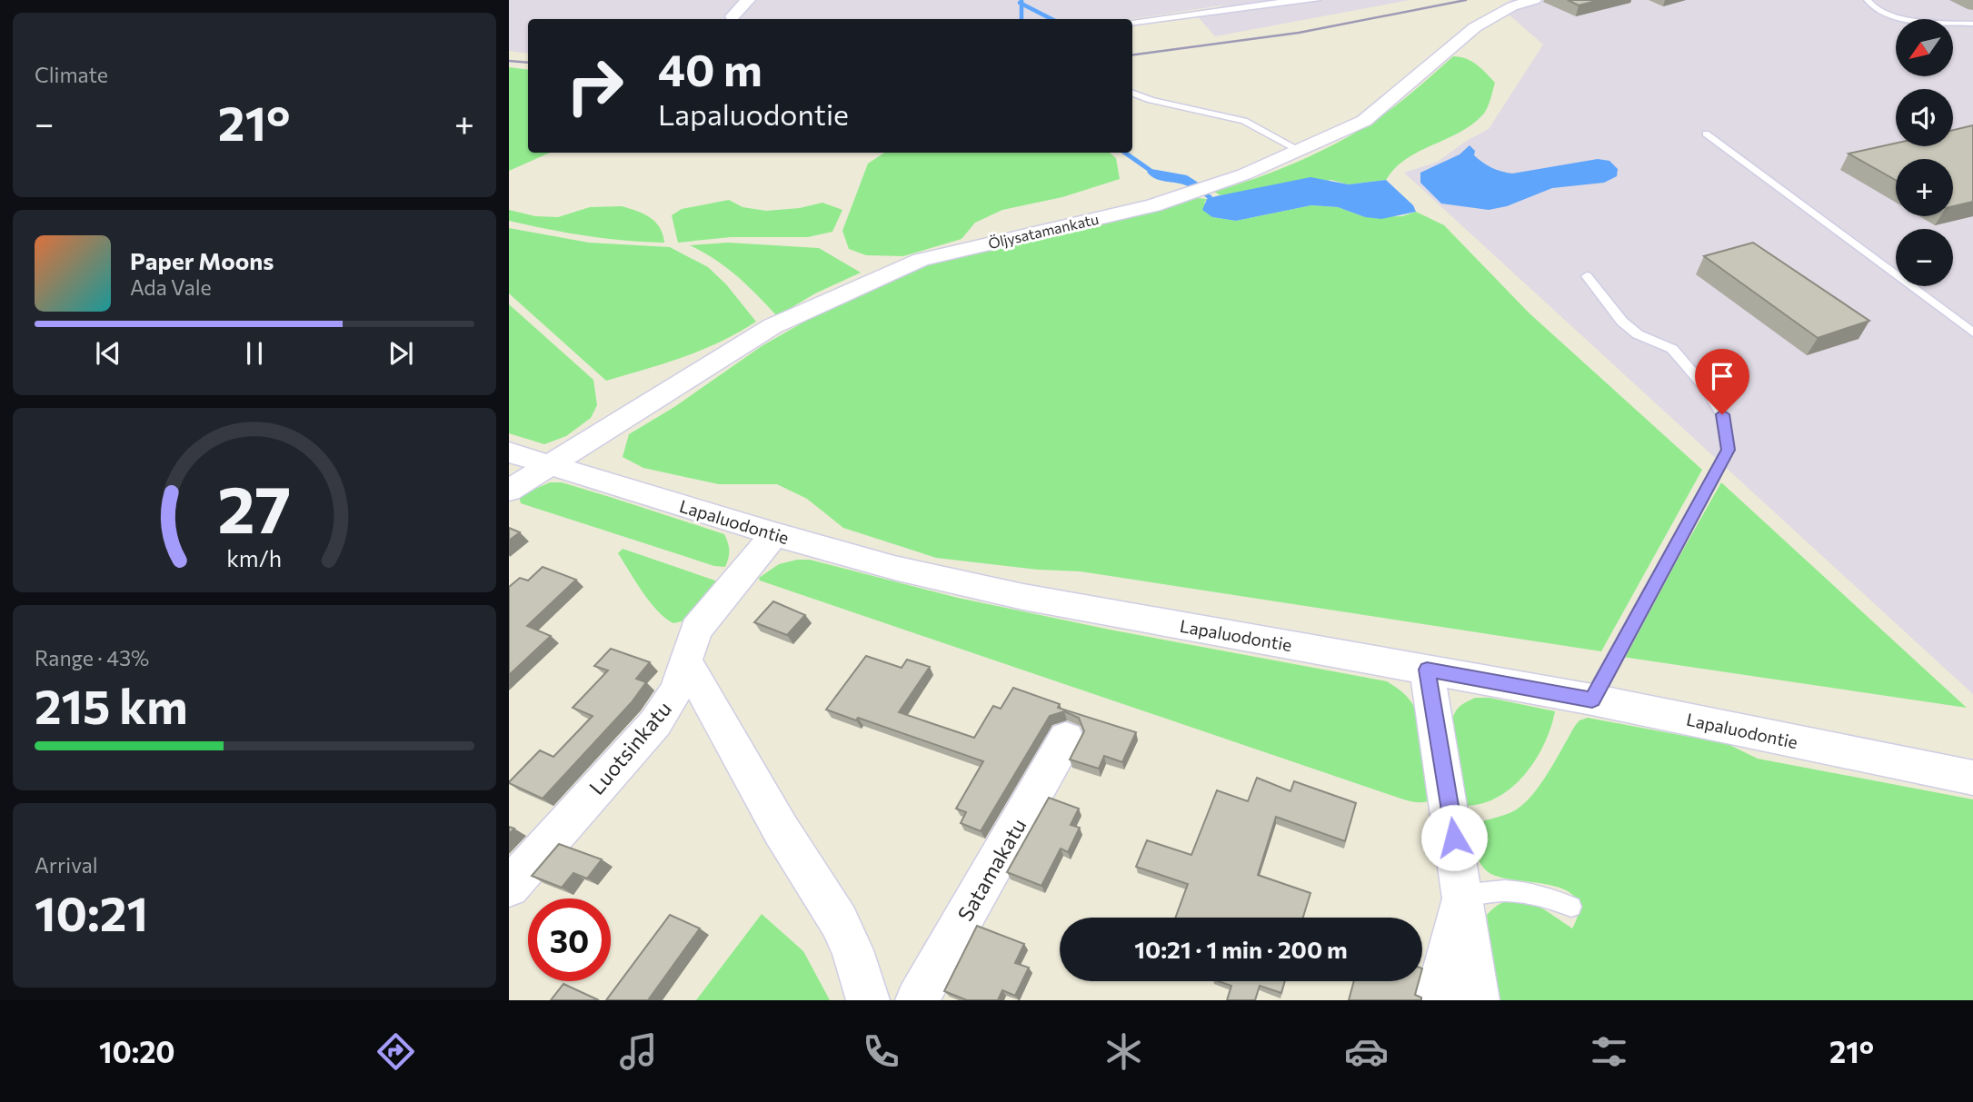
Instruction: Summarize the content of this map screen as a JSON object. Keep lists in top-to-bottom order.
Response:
{
  "streets": {
    "street": [
      "Öljysatamankatu",
      "Lapaluodontie",
      "Luotsinkatu",
      "Satamakatu"
    ]
  },
  "crossings": [
    ["Öljysatamankatu", "Lapaluodontie"],
    ["Lapaluodontie", "Luotsinkatu"]
  ],
  "north": "bottom left",
  "page": {
    "tile": [
      "Climate",
      ["Range · 43%", "215 km"],
      ["Arrival", "10:21"]
    ],
    "map_buttons": ["+", "−"],
    "turn": ["40 m", "Lapaluodontie"],
    "heat": ["−", "21°", "+"],
    "song": ["Paper Moons", "Ada Vale"],
    "limit": "30",
    "trip": "10:21 · 1 min · 200 m",
    "tabs": ["10:20", "21°"],
    "gauge": ["27", "km/h"]
  }
}
